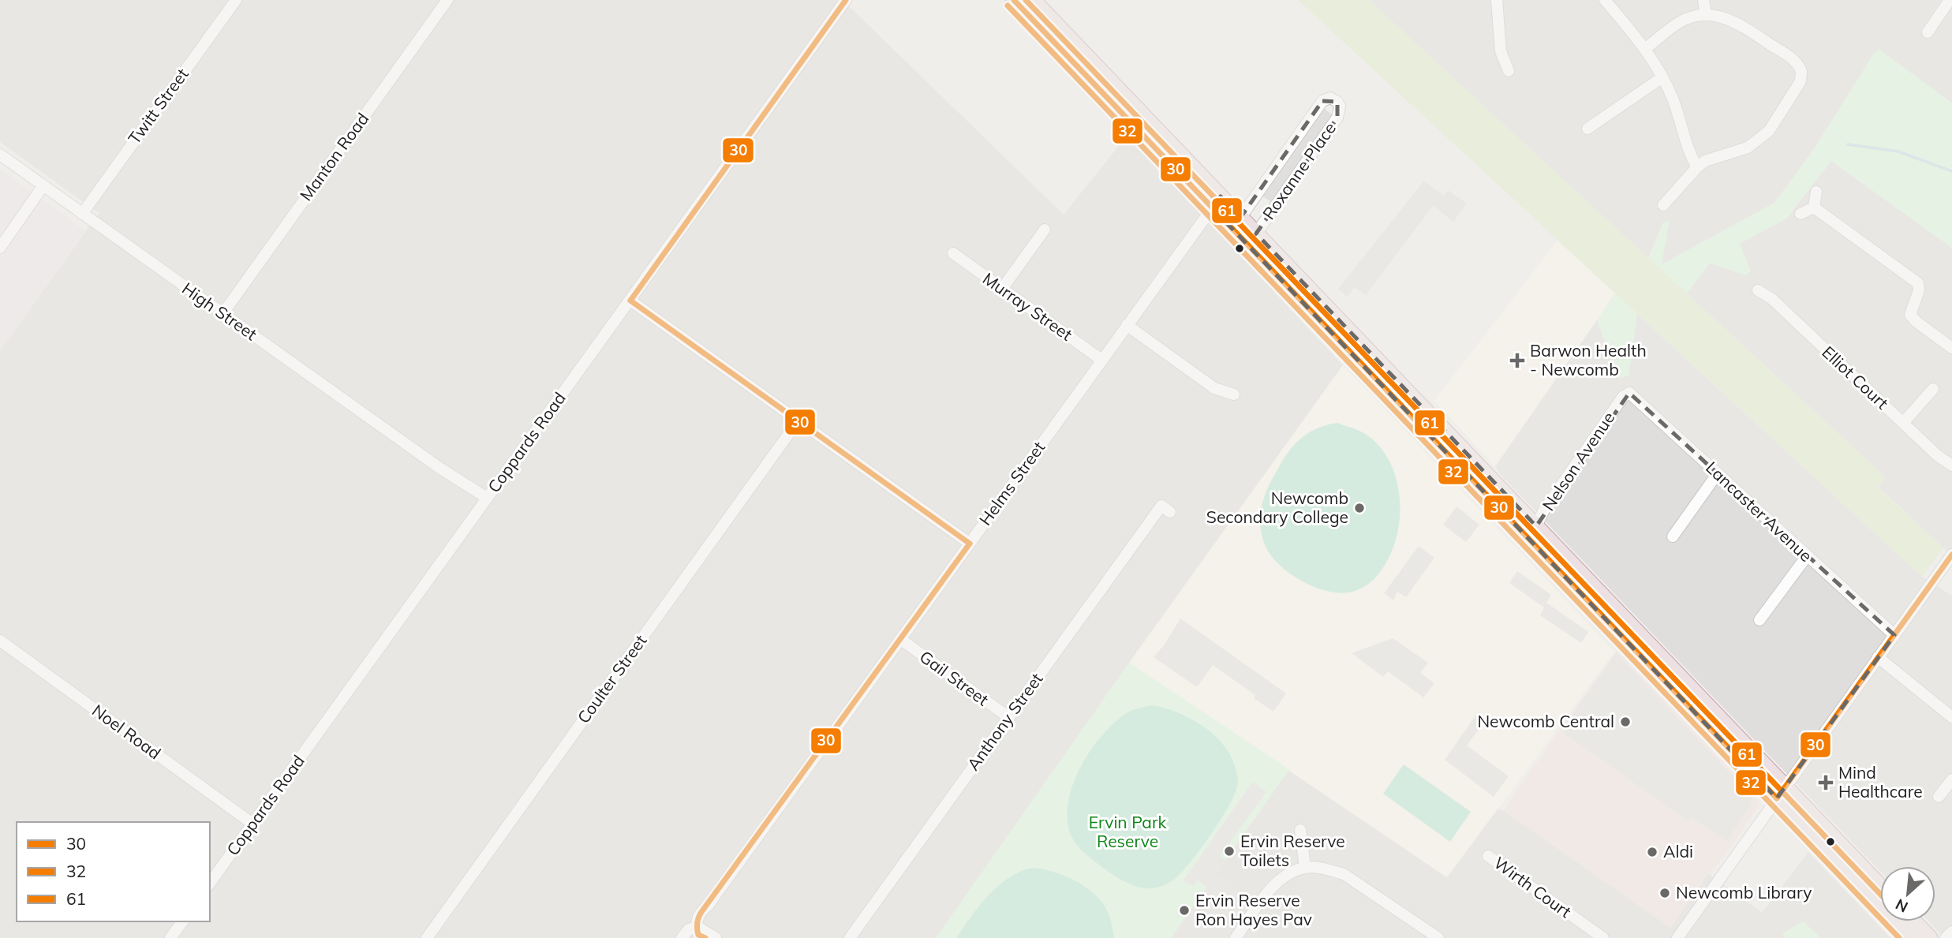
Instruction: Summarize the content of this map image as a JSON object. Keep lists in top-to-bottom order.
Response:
{
  "streets": {
    "street": [
      "Twitt Street",
      "Manton Road",
      "Roxanne Place",
      "Murray Street",
      "High Street",
      "Elliot Court",
      "Coppards Road",
      "Nelson Avenue",
      "Helms Street",
      "Lancaster Avenue",
      "Gail Street",
      "Coulter Street",
      "Anthony Street",
      "Noel Road",
      "Wirth Court"
    ]
  },
  "crossings": [
    ["Twitt Street", "High Street"],
    ["Manton Road", "High Street"],
    ["Murray Street", "Helms Street"],
    ["High Street", "Coppards Road"],
    ["Coppards Road", "Noel Road"],
    ["Nelson Avenue", "Lancaster Avenue"],
    ["Helms Street", "Gail Street"],
    ["Gail Street", "Anthony Street"]
  ],
  "parks": ["Ervin Park Reserve"],
  "places": {
    "health": ["Barwon Health - Newcomb", "Mind Healthcare"],
    "other": [
      "Newcomb Secondary College",
      "Newcomb Central",
      "Ervin Reserve Toilets",
      "Aldi",
      "Newcomb Library",
      "Ervin Reserve Ron Hayes Pav"
    ]
  },
  "lines": ["transit line 30", "transit line 61", "transit line 32"],
  "legend": ["30", "32", "61"],
  "north": "bottom left"
}
